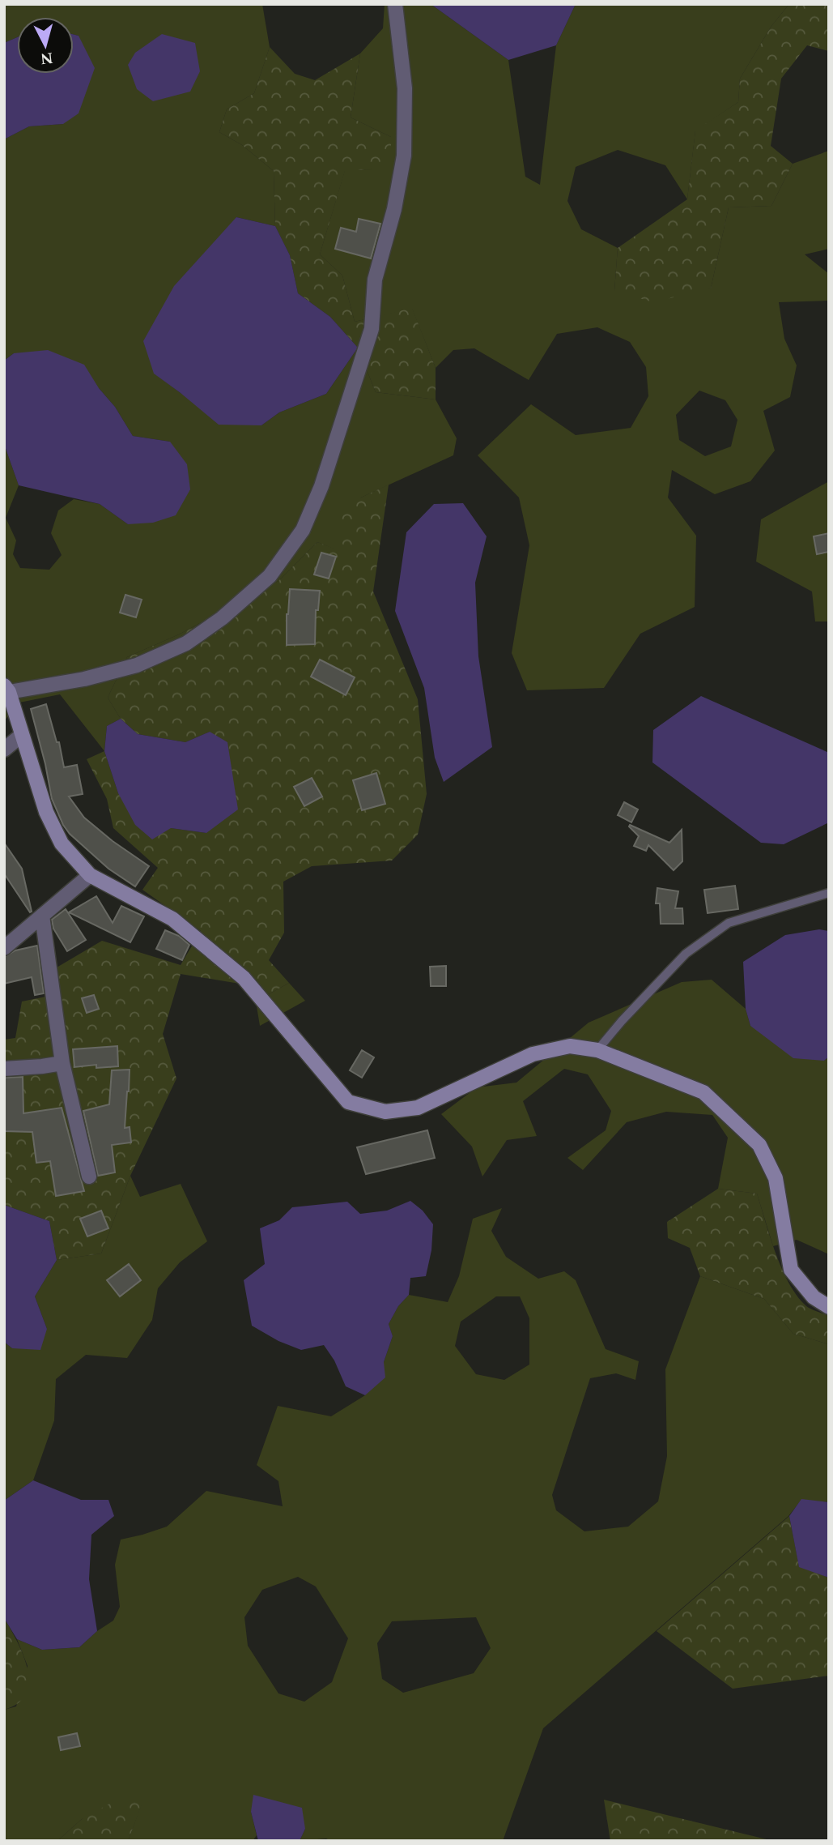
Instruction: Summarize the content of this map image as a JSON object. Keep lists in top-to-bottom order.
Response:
{
  "north": "bottom"
}
